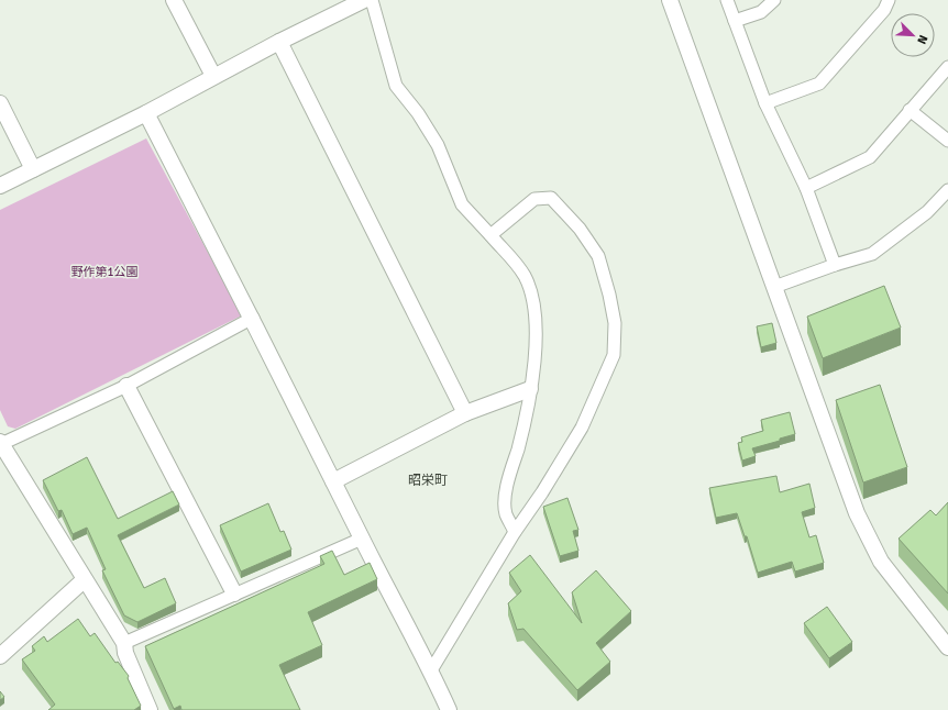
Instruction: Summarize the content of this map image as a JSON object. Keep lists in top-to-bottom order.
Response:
{
  "districts": ["昭栄町"],
  "parks": ["野作第1公園"],
  "north": "bottom right"
}
